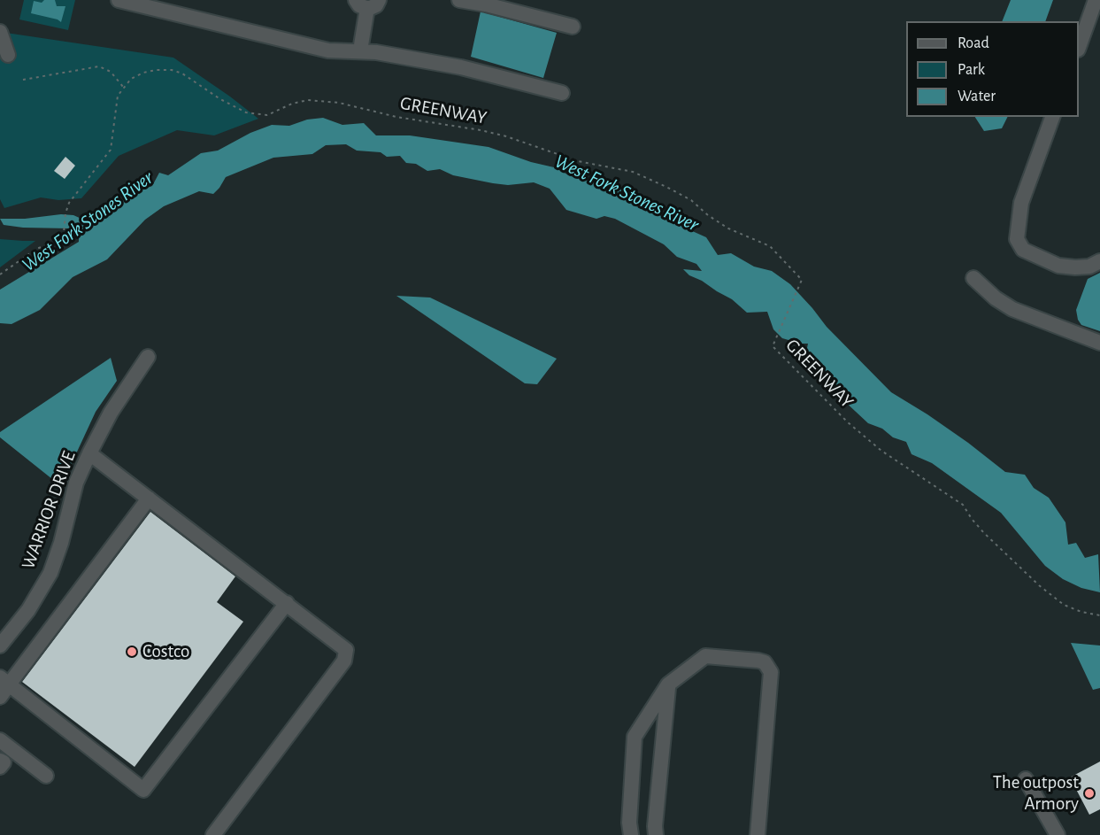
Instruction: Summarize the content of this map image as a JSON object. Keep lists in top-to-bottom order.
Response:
{
  "streets": {
    "street": ["WARRIOR DRIVE"],
    "path": ["GREENWAY"]
  },
  "water": ["West Fork Stones River"],
  "places": ["Costco", "The outpost Armory"],
  "legend": ["Road", "Park", "Water"]
}
